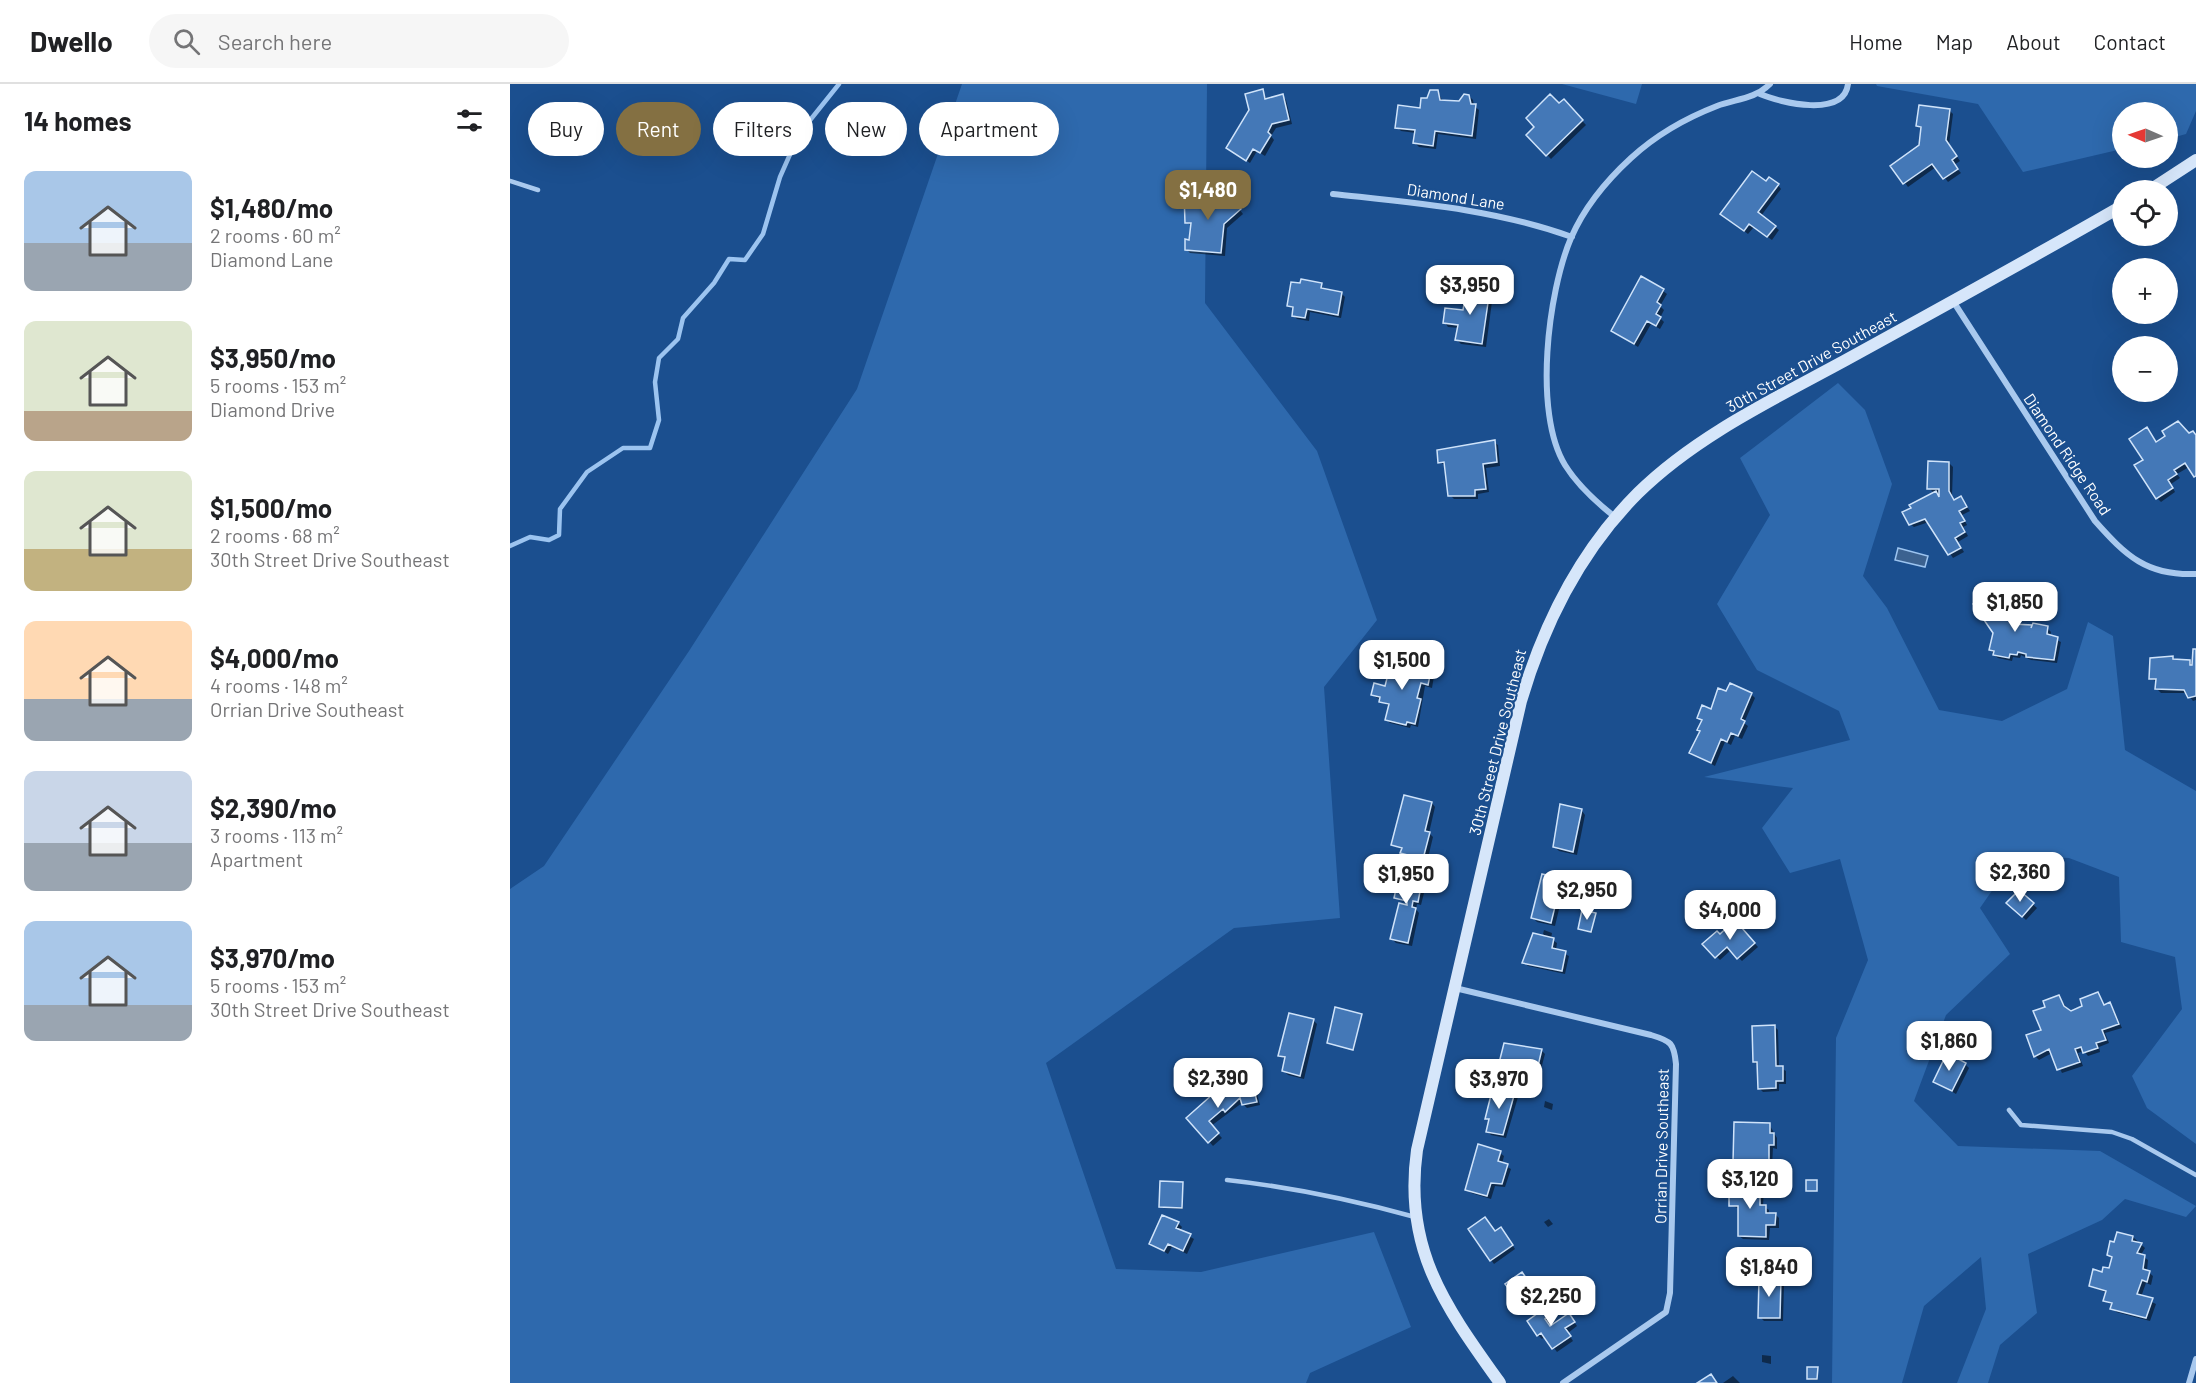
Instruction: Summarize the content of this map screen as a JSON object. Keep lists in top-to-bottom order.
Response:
{
  "streets": {
    "main road": ["30th Street Drive Southeast"],
    "street": ["Diamond Lane", "Diamond Ridge Road", "Orrian Drive Southeast"]
  },
  "crossings": [
    ["30th Street Drive Southeast", "Diamond Ridge Road"],
    ["30th Street Drive Southeast", "Orrian Drive Southeast"]
  ],
  "north": "left",
  "page": {
    "header": "Dwello",
    "search": "Search here",
    "nav": [
      "Home",
      "Map",
      "About",
      "Contact"
    ],
    "heading": "14 homes",
    "map_buttons": ["+", "−"],
    "chip": [
      "Buy",
      "Rent",
      "Filters",
      "New",
      "Apartment"
    ],
    "list": [
      {
        "name": "$1,480/mo",
        "note": "2 rooms · 60 m² · Diamond Lane"
      },
      {
        "name": "$3,950/mo",
        "note": "5 rooms · 153 m² · Diamond Drive"
      },
      {
        "name": "$1,500/mo",
        "note": "2 rooms · 68 m² · 30th Street Drive Southeast"
      },
      {
        "name": "$4,000/mo",
        "note": "4 rooms · 148 m² · Orrian Drive Southeast"
      },
      {
        "name": "$2,390/mo",
        "note": "3 rooms · 113 m² · Apartment"
      },
      {
        "name": "$3,970/mo",
        "note": "5 rooms · 153 m² · 30th Street Drive Southeast"
      }
    ],
    "price": [
      "$1,480",
      "$3,950",
      "$1,850",
      "$1,500",
      "$2,360",
      "$1,950",
      "$2,950",
      "$4,000",
      "$1,860",
      "$2,390",
      "$3,970",
      "$3,120",
      "$1,840",
      "$2,250"
    ]
  }
}
